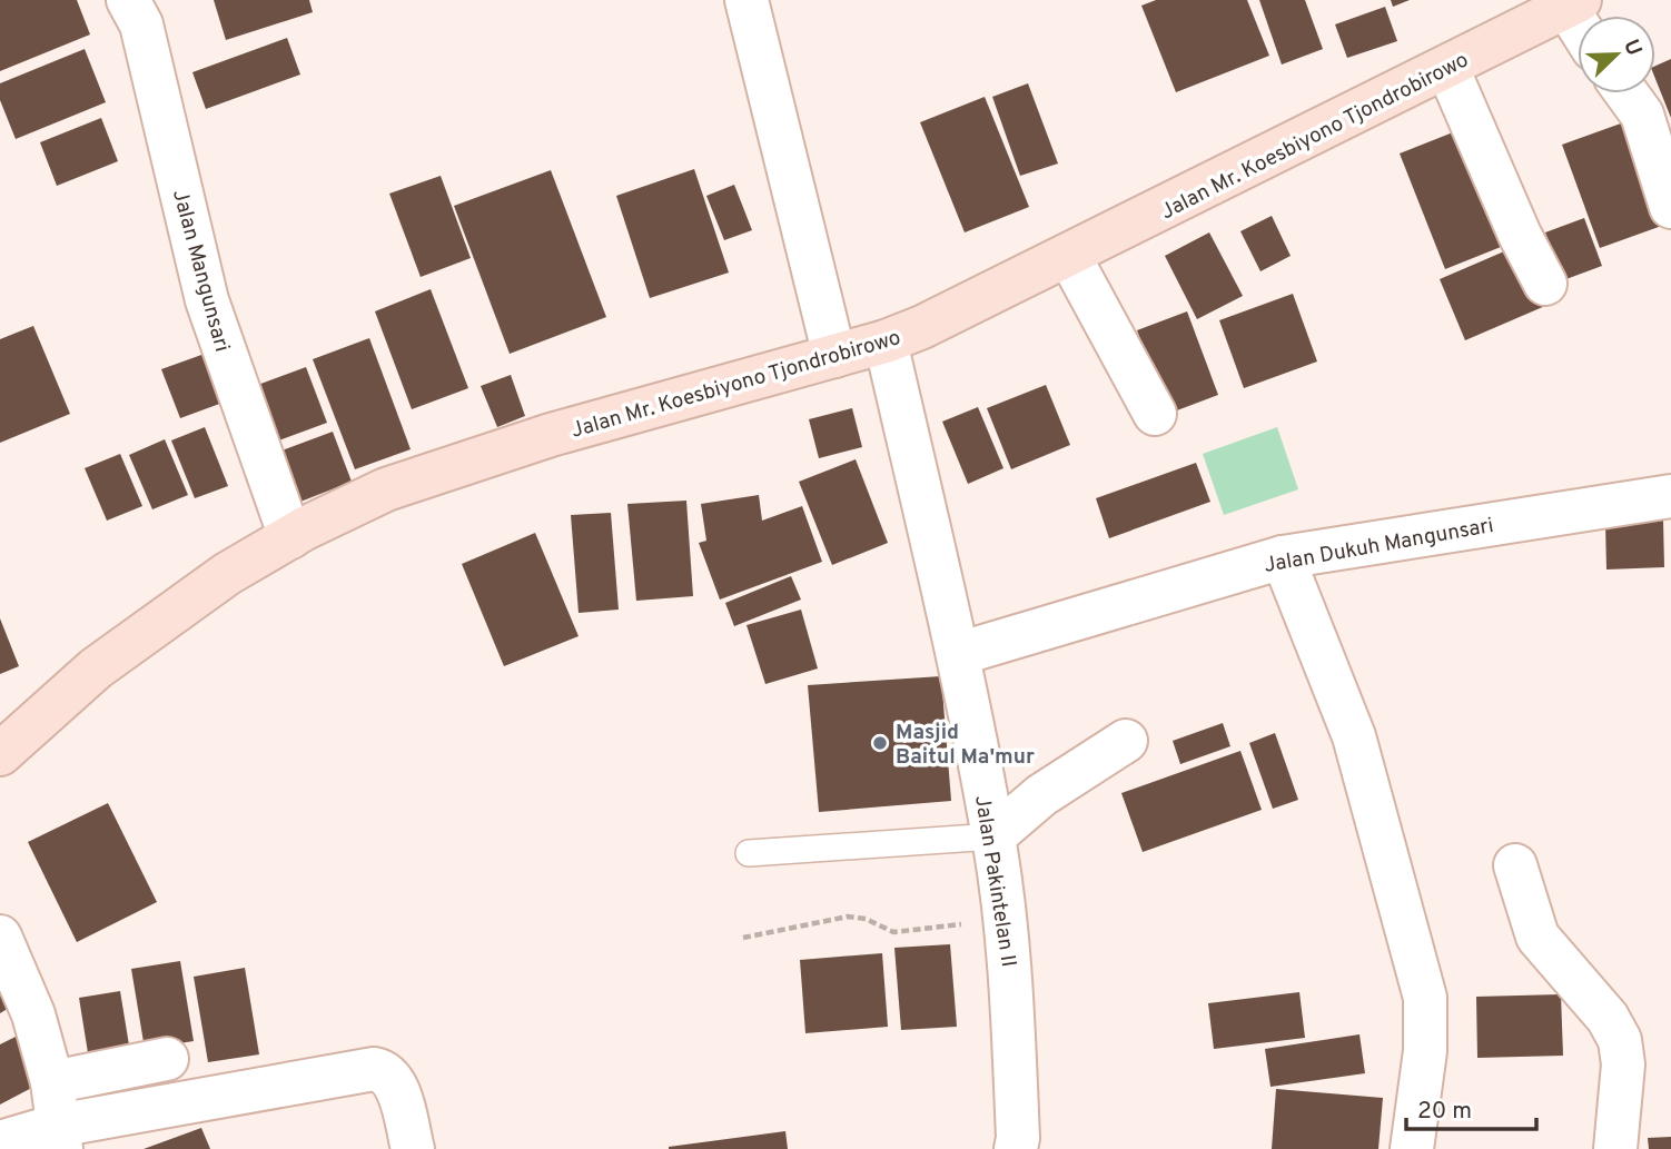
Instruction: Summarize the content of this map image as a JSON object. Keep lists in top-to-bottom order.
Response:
{
  "streets": {
    "main road": ["Jalan Mr. Koesbiyono Tjondrobirowo"],
    "street": ["Jalan Mangunsari", "Jalan Dukuh Mangunsari", "Jalan Pakintelan II"]
  },
  "crossings": [
    ["Jalan Mr. Koesbiyono Tjondrobirowo", "Jalan Mangunsari"],
    ["Jalan Mr. Koesbiyono Tjondrobirowo", "Jalan Pakintelan II"],
    ["Jalan Dukuh Mangunsari", "Jalan Pakintelan II"]
  ],
  "places": ["Masjid Baitul Ma'mur"],
  "scale_bar": "20 m",
  "north": "top right"
}
